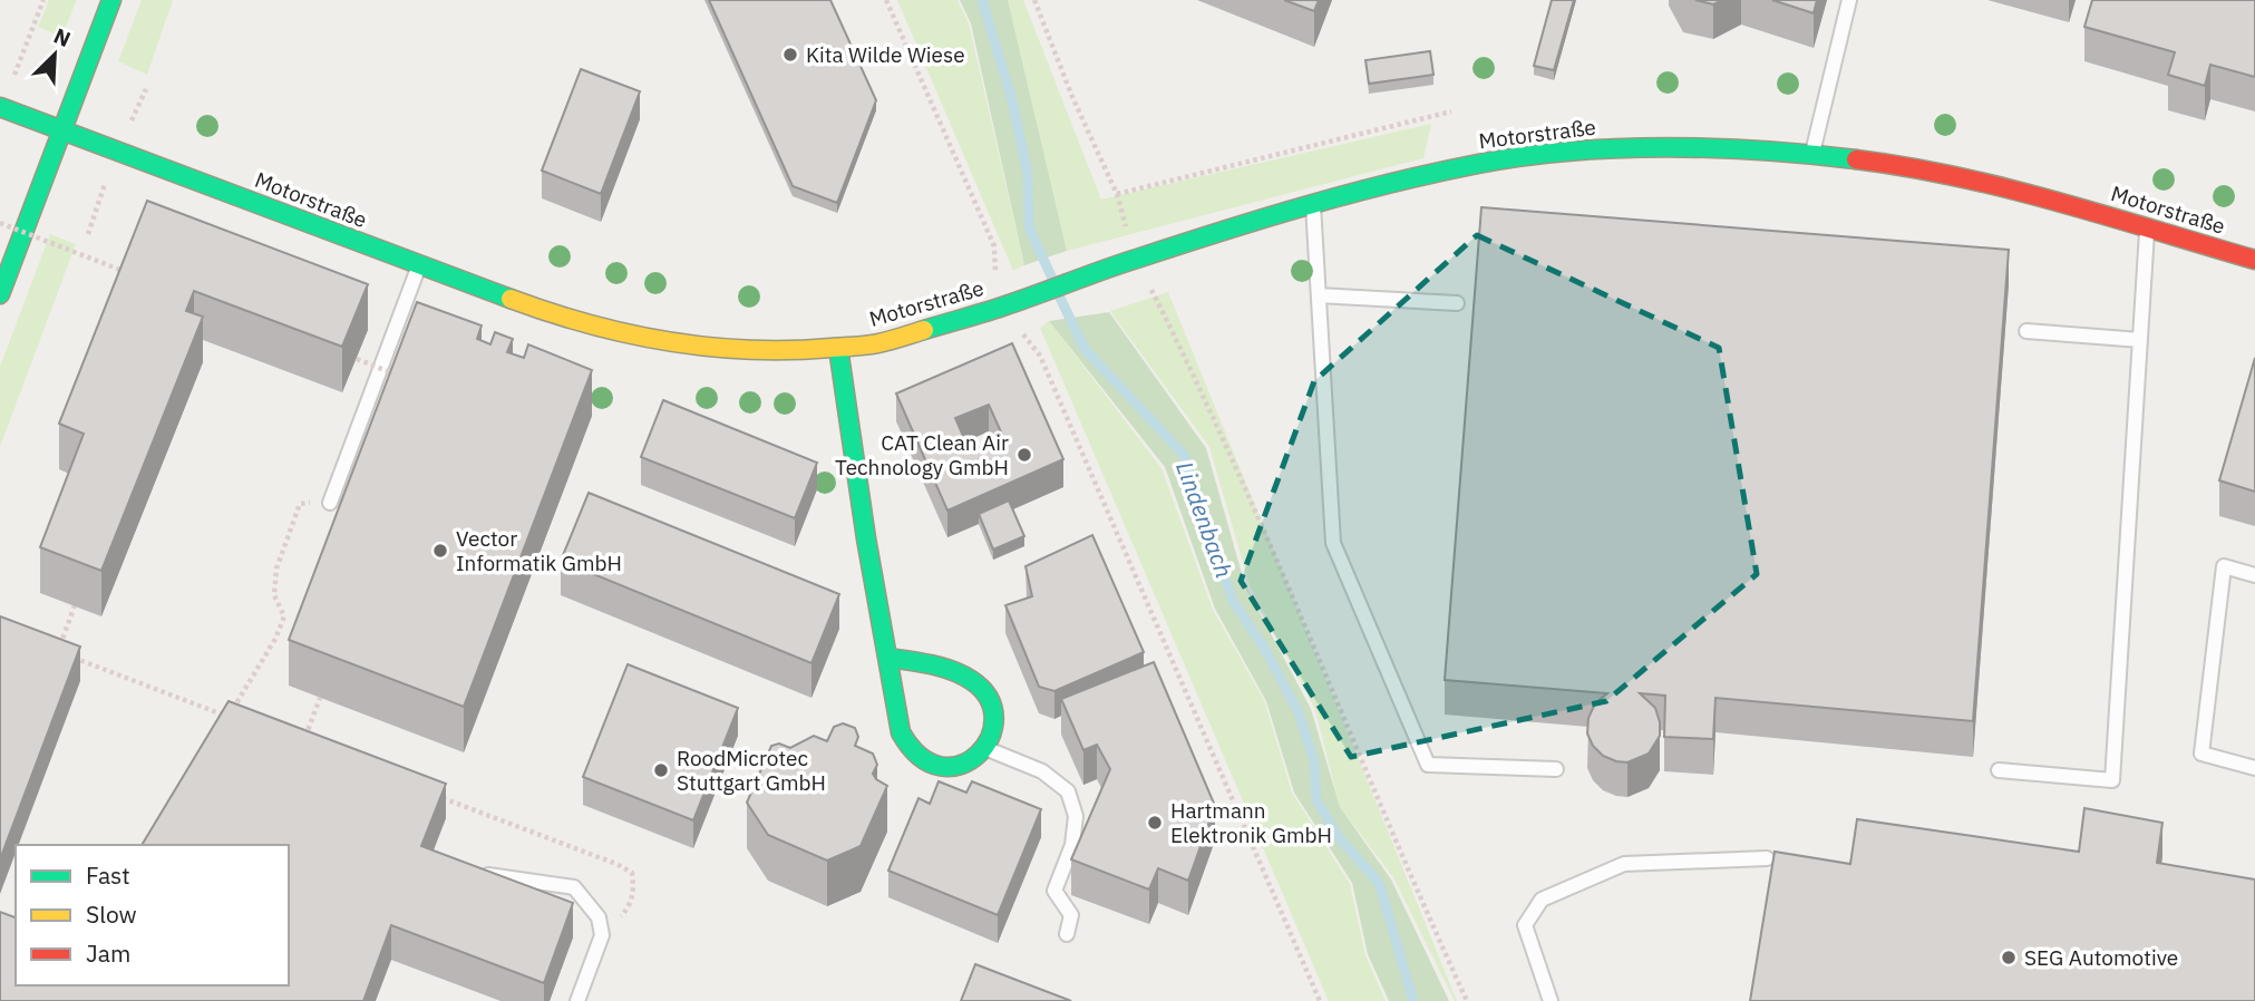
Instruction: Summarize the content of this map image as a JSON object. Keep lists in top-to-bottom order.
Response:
{
  "streets": {
    "street": ["Motorstraße"]
  },
  "water": ["Lindenbach"],
  "places": [
    "Kita Wilde Wiese",
    "CAT Clean Air Technology GmbH",
    "Vector Informatik GmbH",
    "RoodMicrotec Stuttgart GmbH",
    "Hartmann Elektronik GmbH",
    "SEG Automotive"
  ],
  "legend": ["Fast", "Slow", "Jam"],
  "north": "top right"
}
